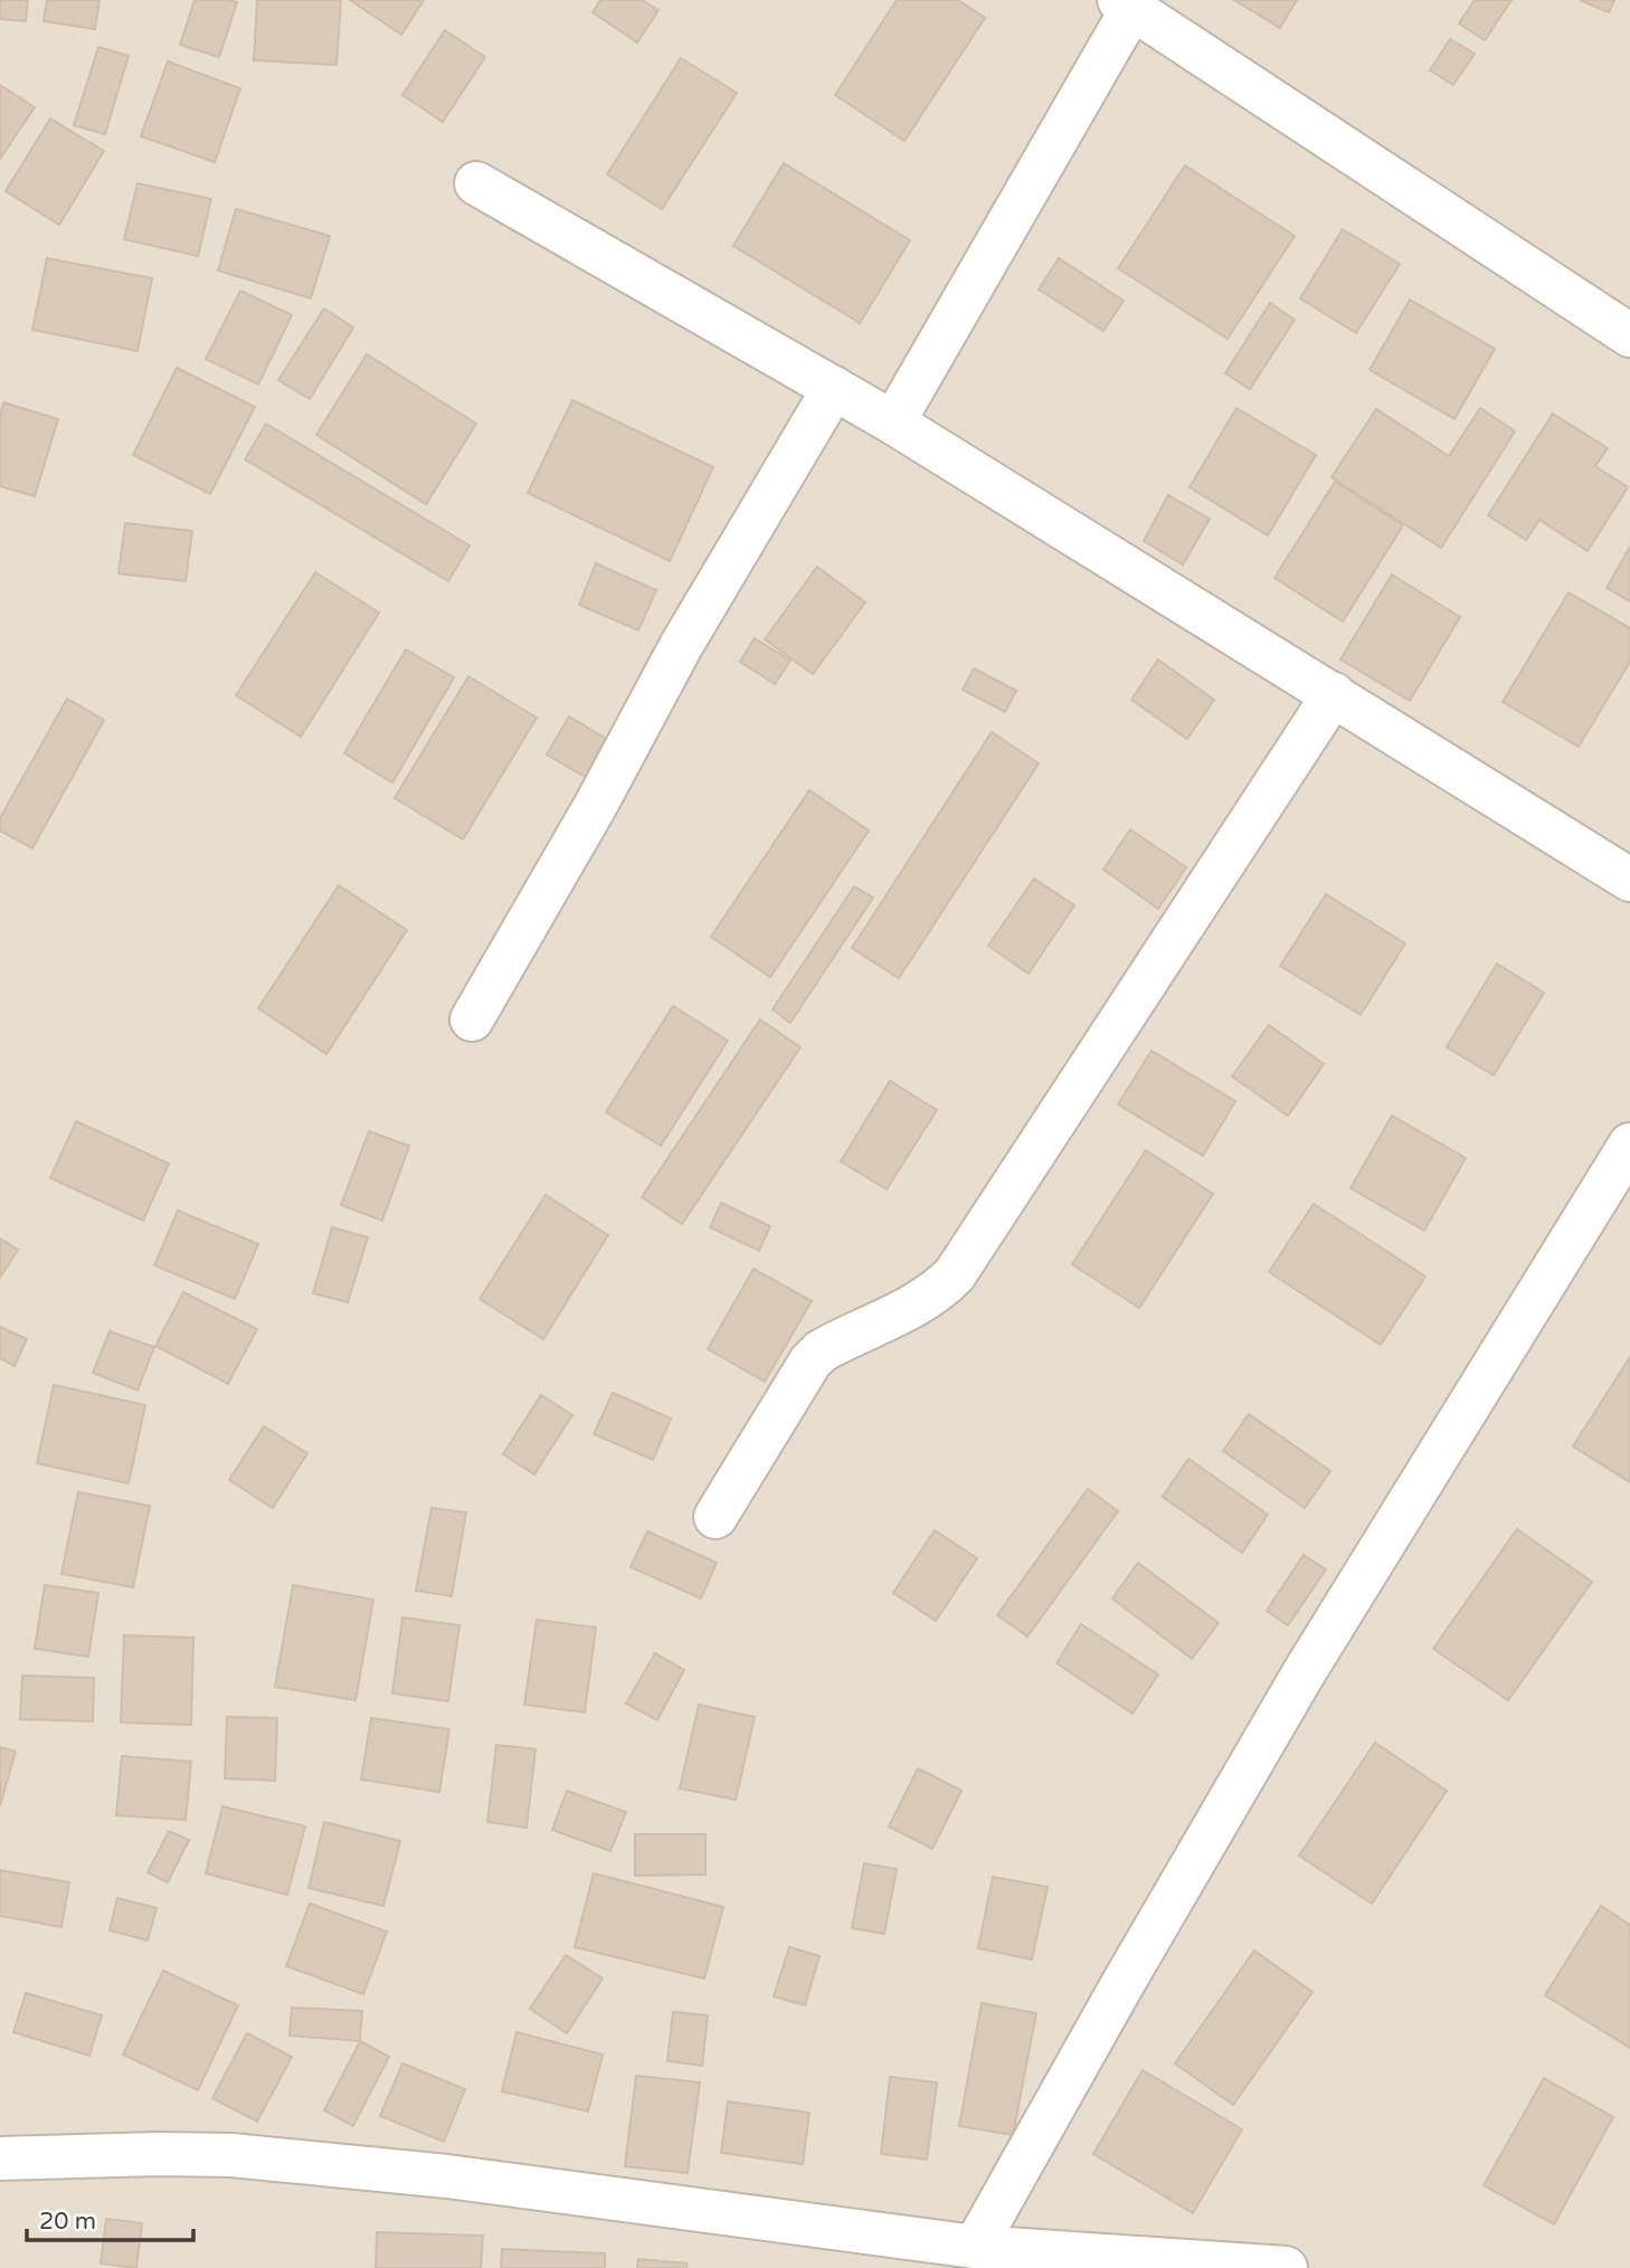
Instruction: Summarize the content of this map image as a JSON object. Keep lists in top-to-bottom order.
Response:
{
  "scale_bar": "20 m"
}
